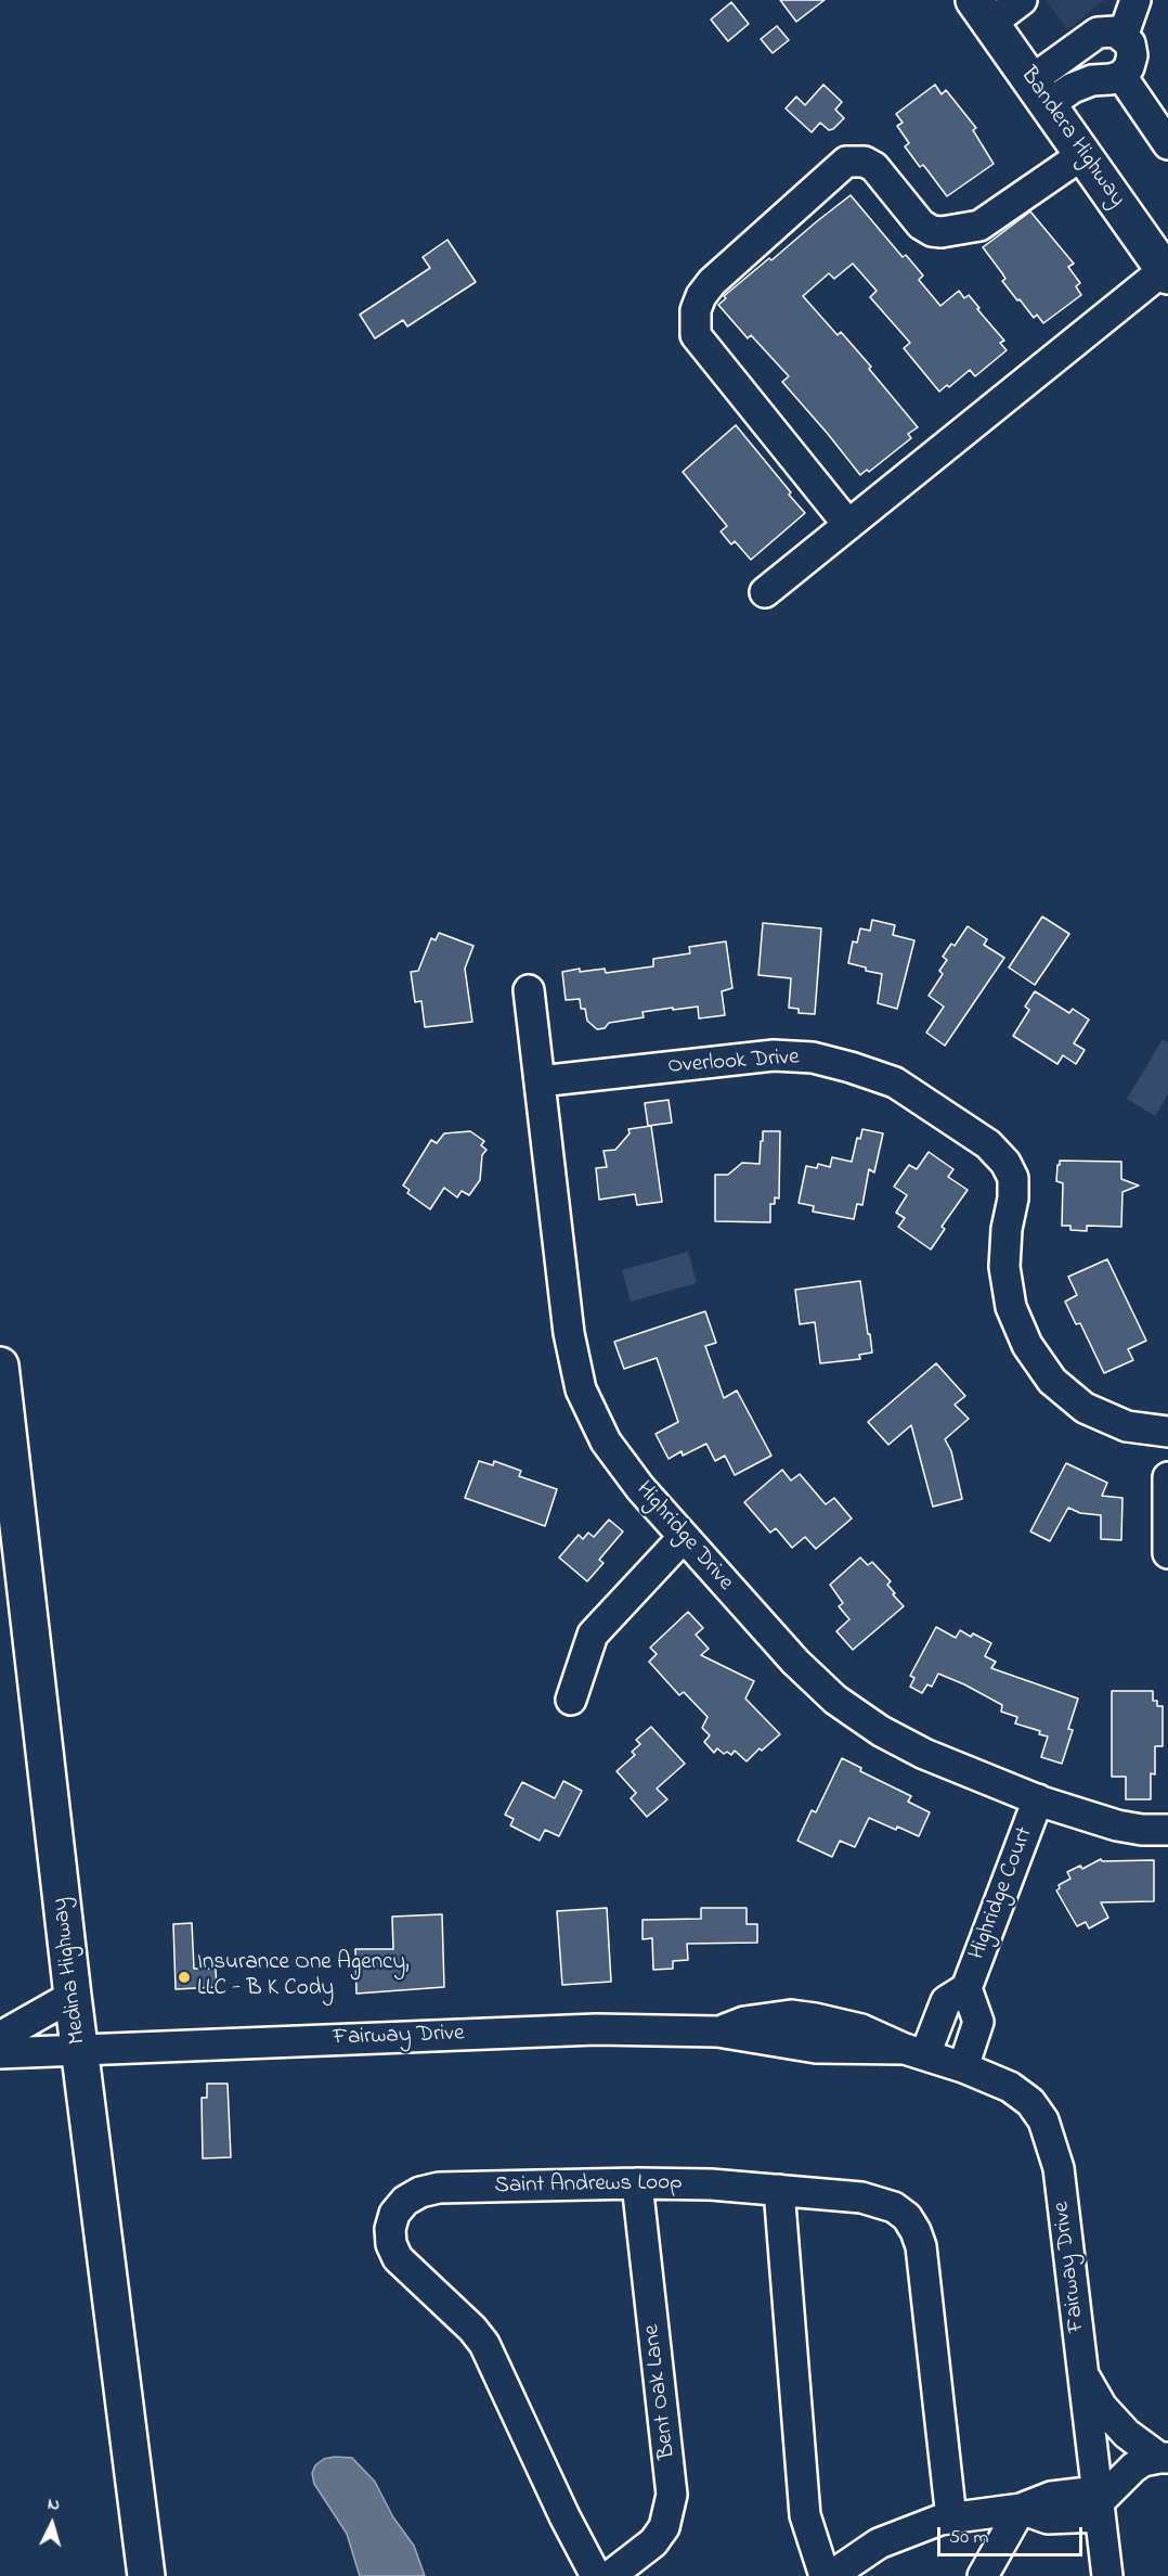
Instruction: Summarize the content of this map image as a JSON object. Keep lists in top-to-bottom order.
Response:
{
  "streets": {
    "main road": ["Bandera Highway", "Medina Highway"],
    "street": [
      "Overlook Drive",
      "Highridge Drive",
      "Highridge Court",
      "Fairway Drive",
      "Saint Andrews Loop",
      "Bent Oak Lane"
    ]
  },
  "crossings": [
    ["Overlook Drive", "Highridge Drive"],
    ["Highridge Drive", "Highridge Court"],
    ["Highridge Court", "Fairway Drive"],
    ["Medina Highway", "Fairway Drive"],
    ["Saint Andrews Loop", "Bent Oak Lane"]
  ],
  "places": ["Insurance One Agency, LLC - B K Cody"],
  "scale_bar": "50 m",
  "north": "top"
}
